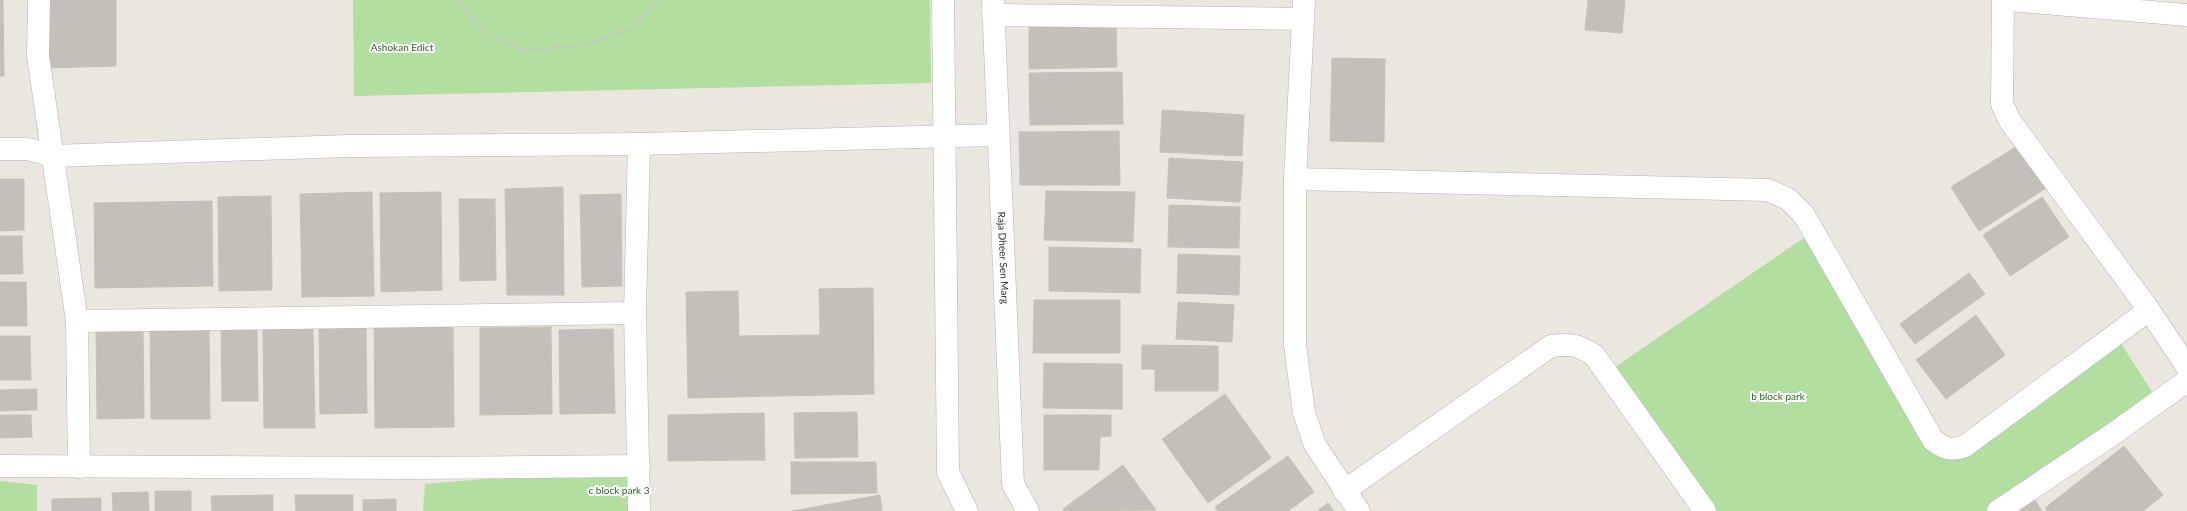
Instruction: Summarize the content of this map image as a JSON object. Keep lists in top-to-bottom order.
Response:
{
  "streets": {
    "street": ["Raja Dheer Sen Marg"]
  },
  "parks": ["Ashokan Edict", "b block park", "c block park 3"]
}
